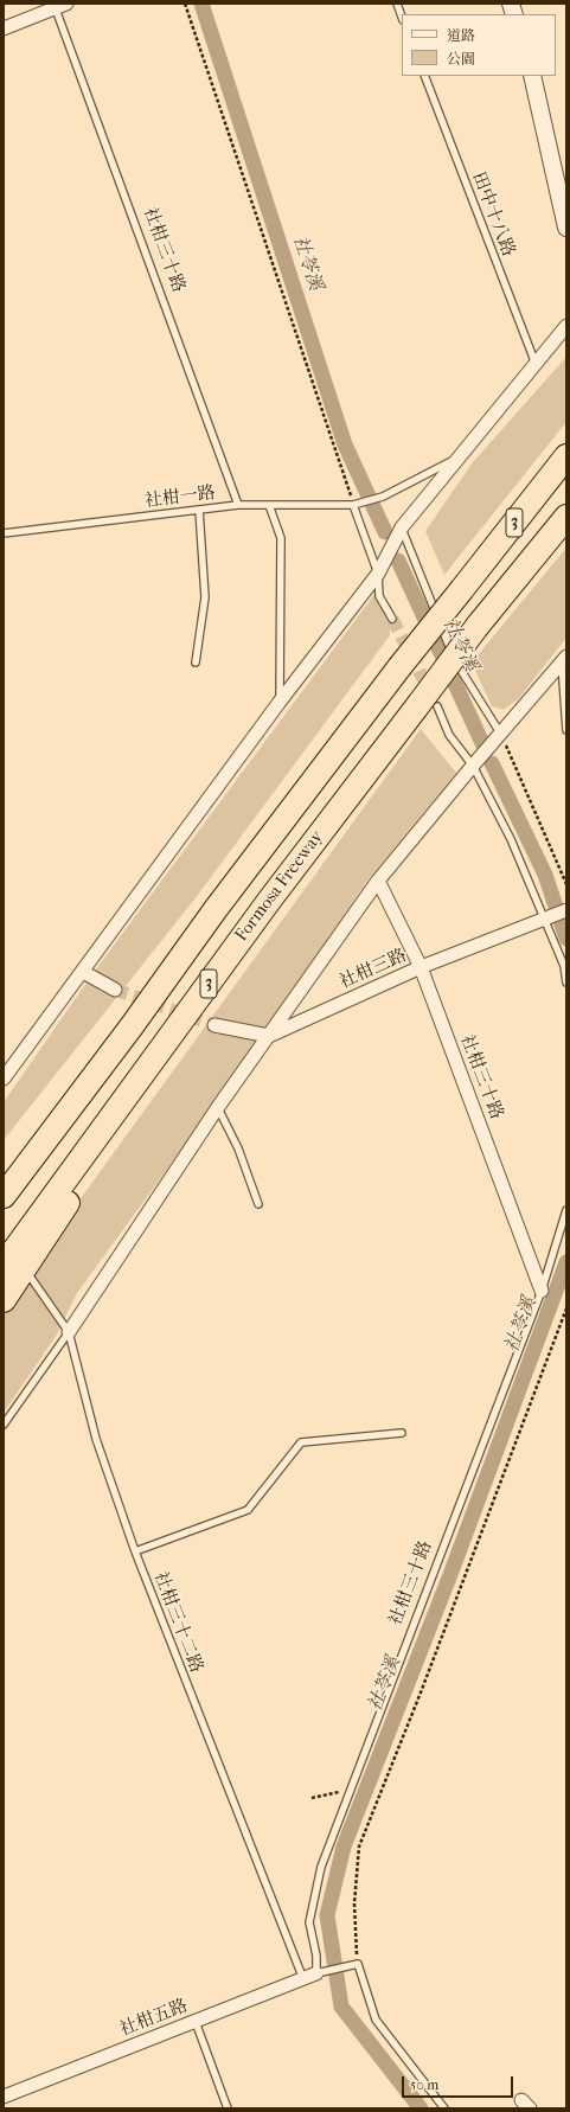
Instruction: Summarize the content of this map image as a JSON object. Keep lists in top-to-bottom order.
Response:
{
  "streets": {
    "highway": ["3", "Formosa Freeway"],
    "street": ["社柑三十路", "社柑三路", "社柑五路"],
    "lane": ["田中十八路", "社柑一路", "社柑三十二路"]
  },
  "crossings": [
    ["社柑三十路", "社柑一路"],
    ["社柑三十路", "社柑三路"],
    ["社柑三十路", "社柑五路"],
    ["社柑三十二路", "社柑五路"]
  ],
  "water": ["社苓溪"],
  "legend": ["道路", "公園"],
  "scale_bar": "50 m"
}
